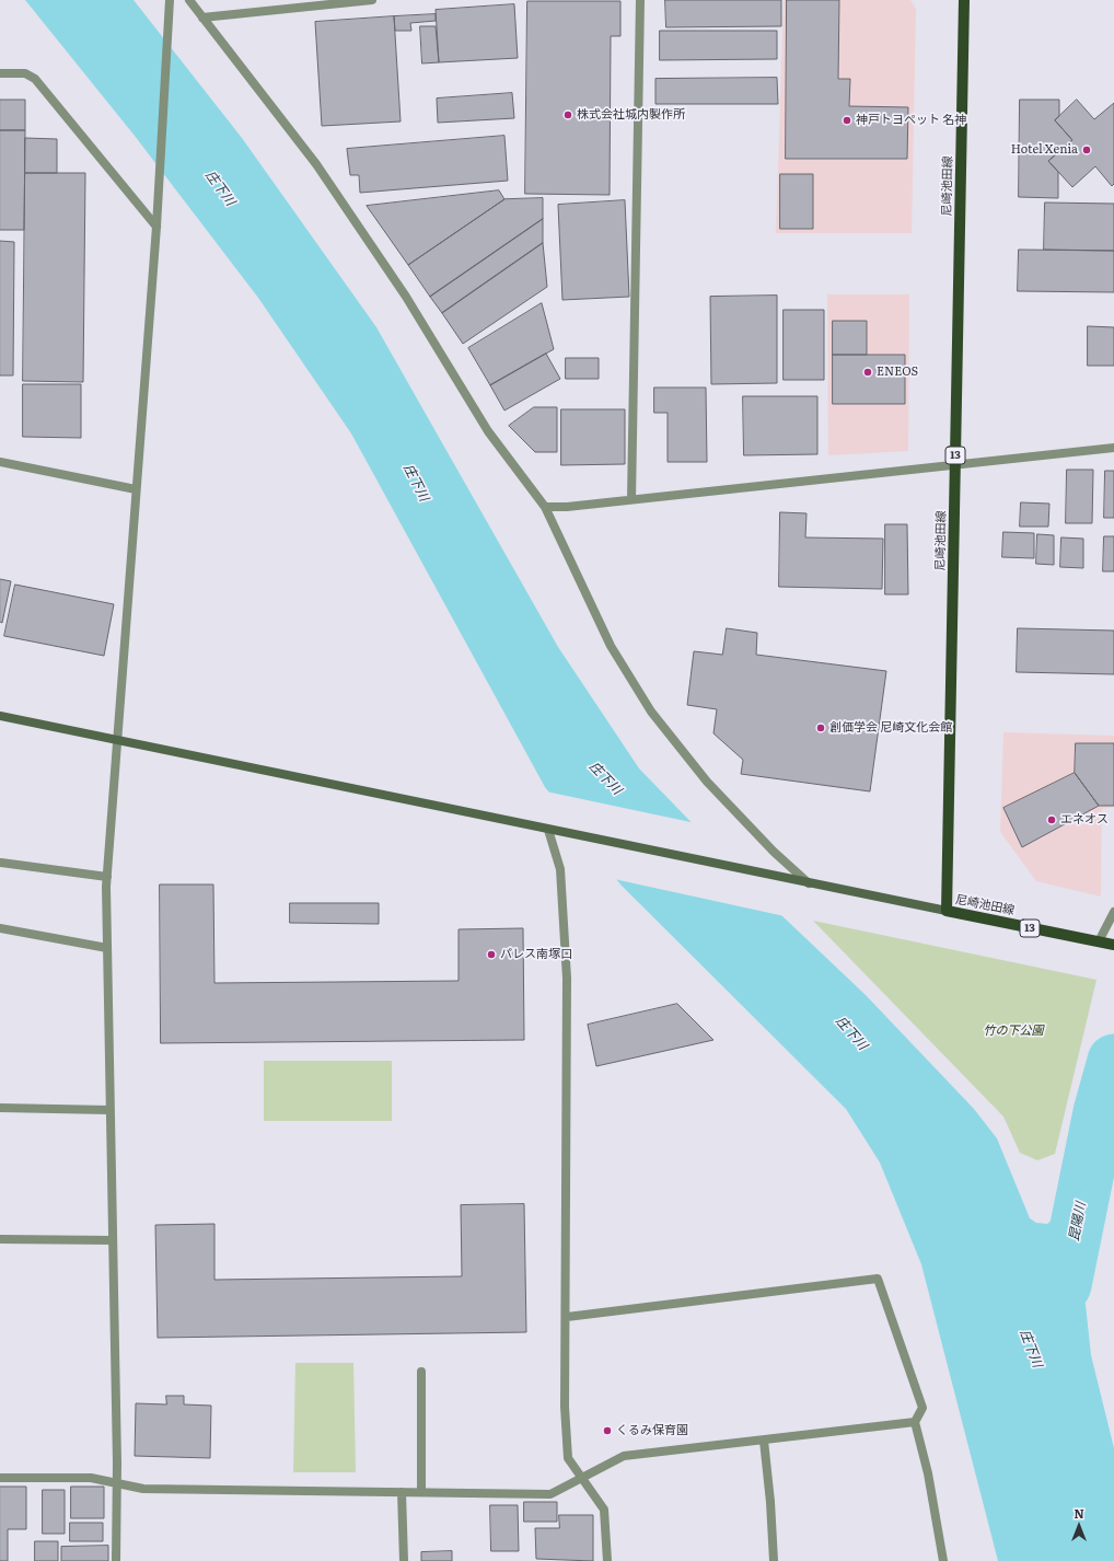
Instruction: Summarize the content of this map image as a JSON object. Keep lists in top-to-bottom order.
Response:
{
  "streets": {
    "main road": ["尼崎池田線", "13"]
  },
  "water": ["庄下川", "昆陽川"],
  "parks": ["竹の下公園"],
  "places": [
    "株式会社城内製作所",
    "神戸トヨペット 名神",
    "Hotel Xenia",
    "ENEOS",
    "創価学会 尼崎文化会館",
    "エネオス",
    "パレス南塚口",
    "くるみ保育園"
  ],
  "north": "top"
}
